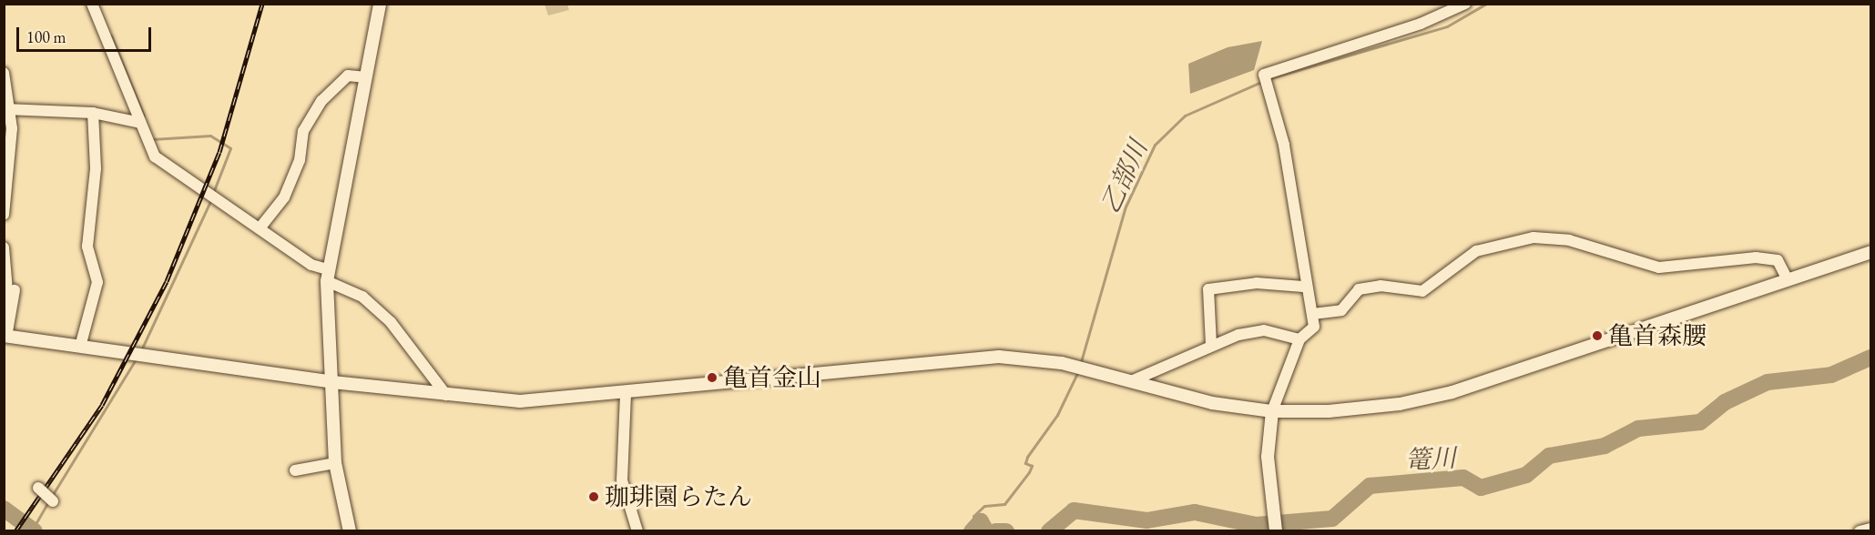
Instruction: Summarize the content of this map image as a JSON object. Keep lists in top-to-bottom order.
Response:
{
  "water": ["乙部川", "篭川"],
  "places": ["亀首森腰", "亀首金山", "珈琲園らたん"],
  "scale_bar": "100 m"
}
